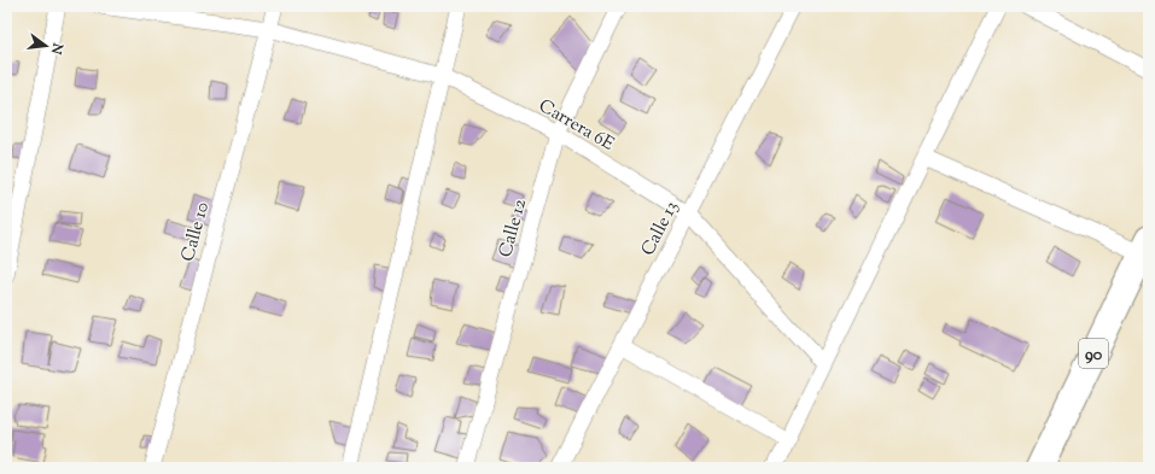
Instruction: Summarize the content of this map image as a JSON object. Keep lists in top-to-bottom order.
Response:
{
  "streets": {
    "highway": ["90"],
    "street": [
      "Carrera 6E",
      "Calle 12",
      "Calle 13",
      "Calle 10"
    ]
  },
  "crossings": [
    ["Carrera 6E", "Calle 12"],
    ["Carrera 6E", "Calle 13"],
    ["Carrera 6E", "Calle 10"]
  ],
  "north": "right"
}
